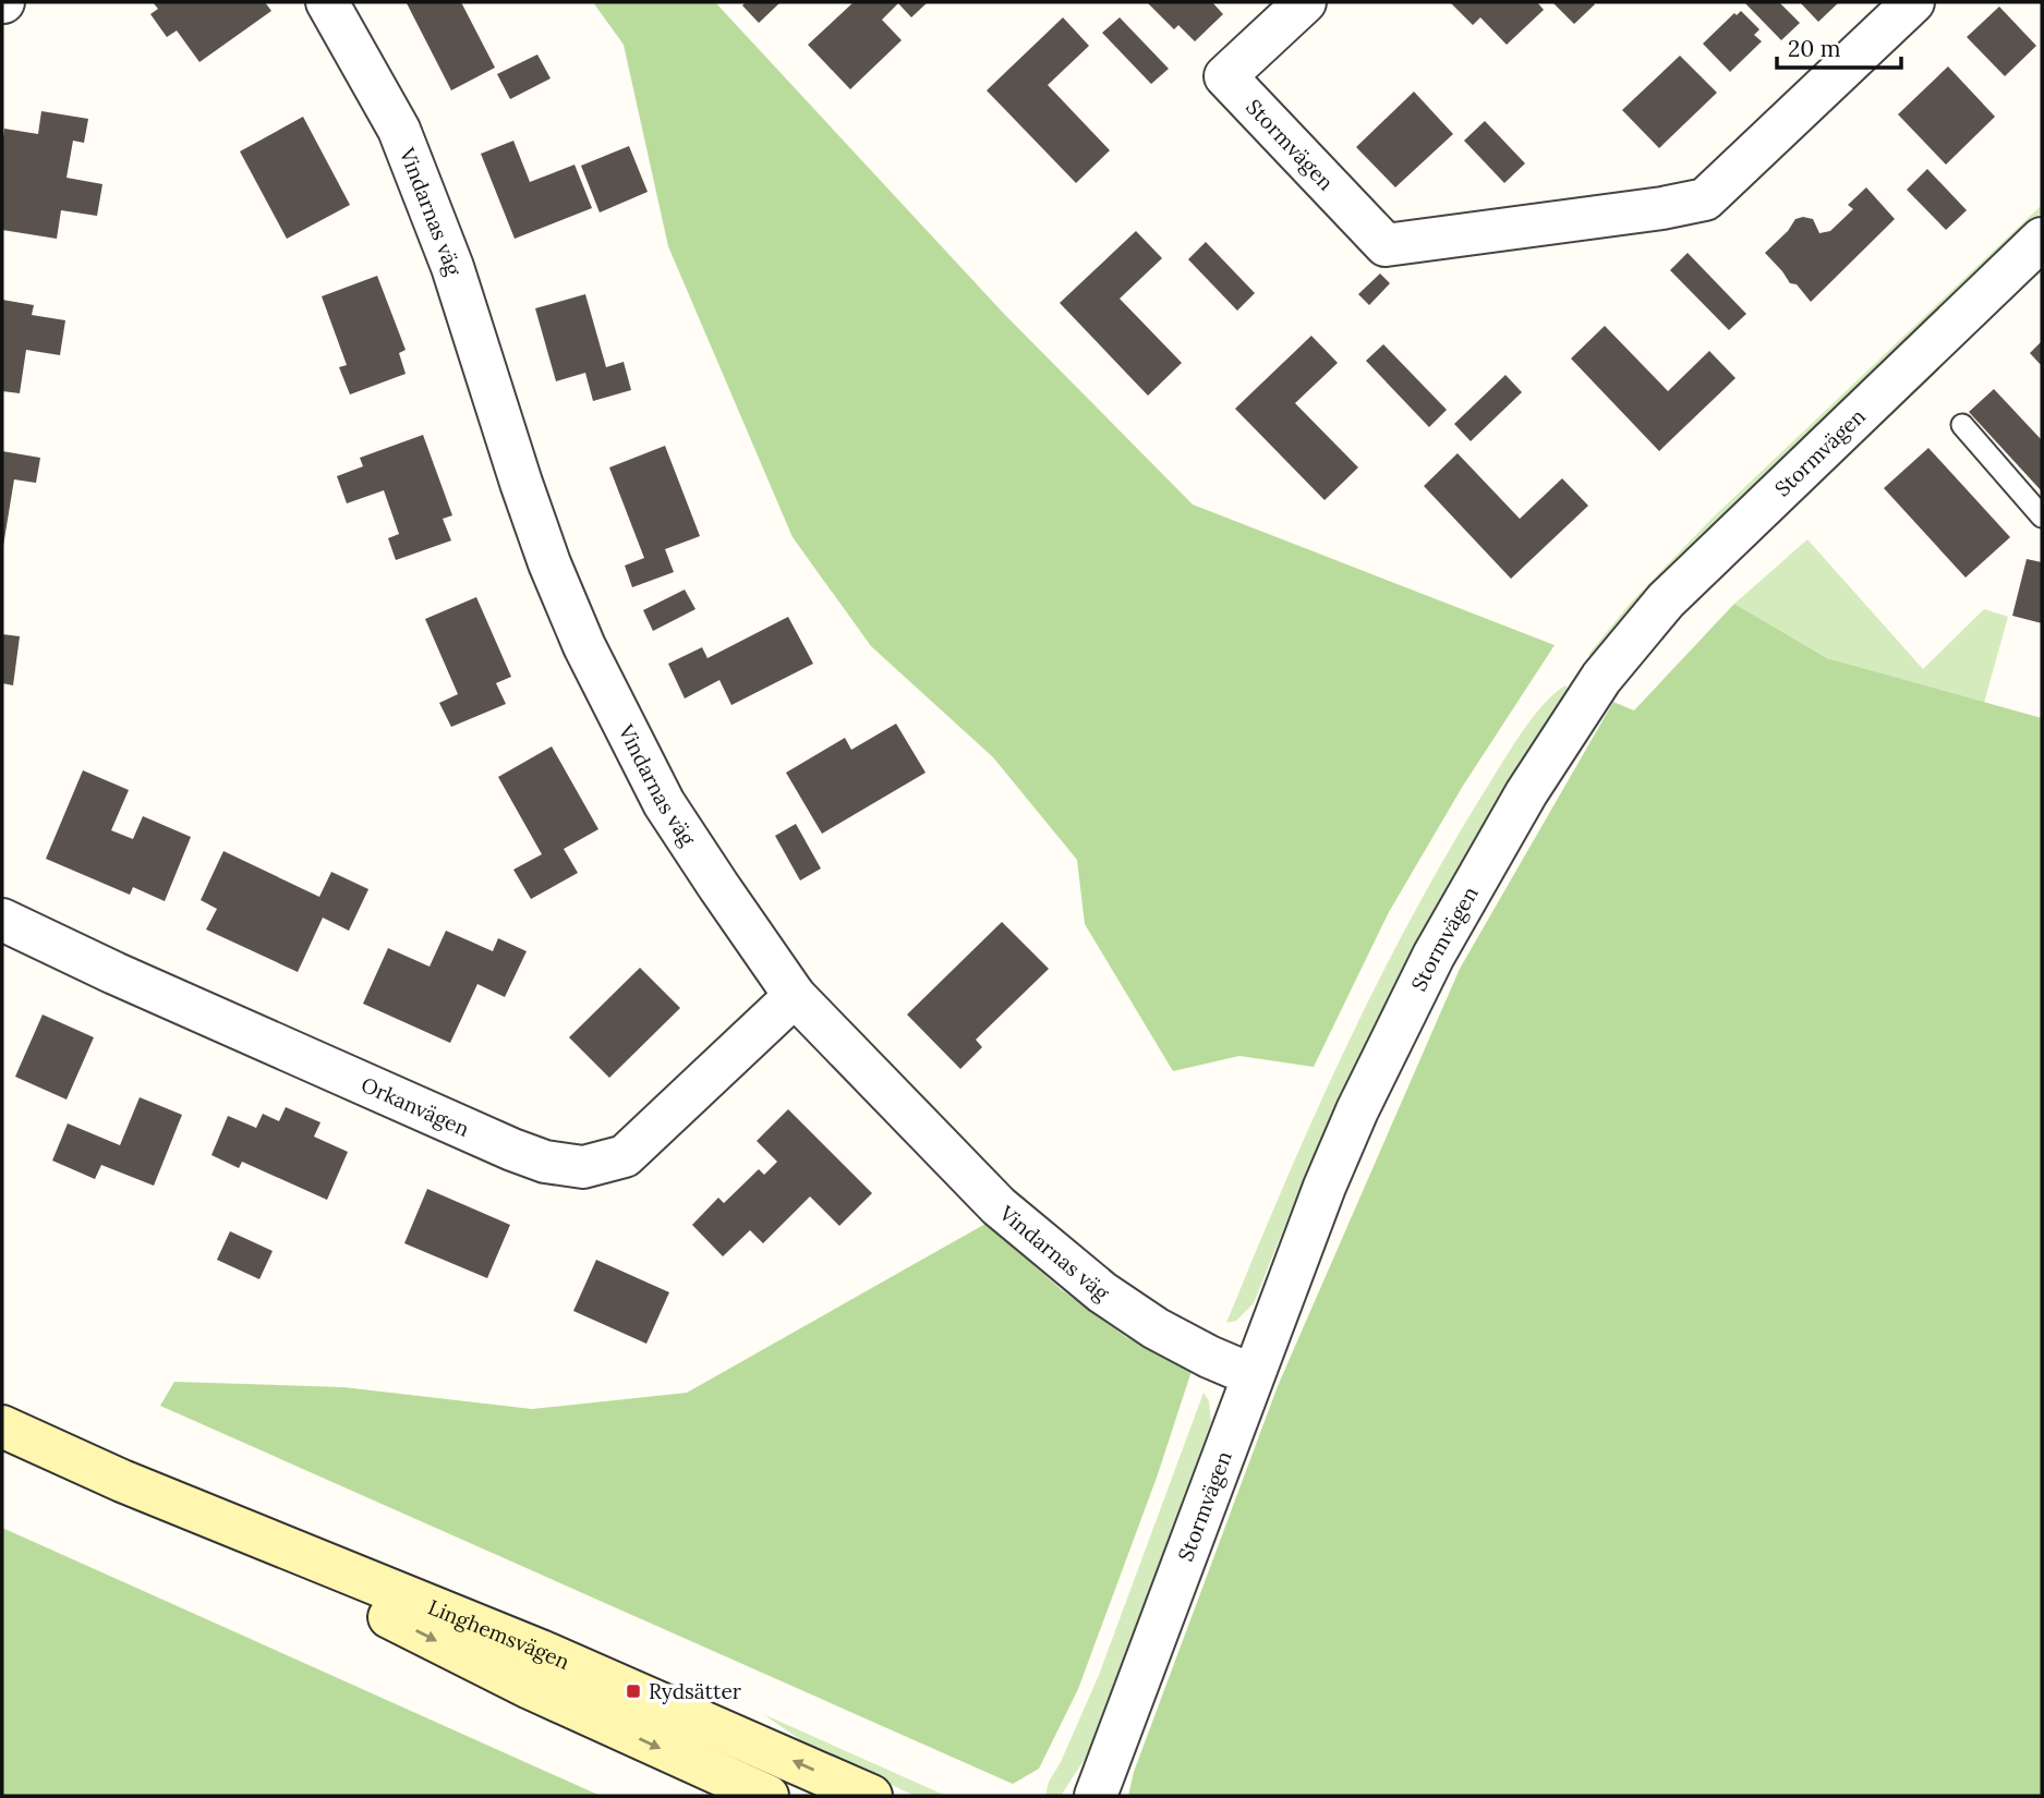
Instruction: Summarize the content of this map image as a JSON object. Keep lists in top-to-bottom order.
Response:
{
  "streets": {
    "main road": ["Linghemsvägen"],
    "street": ["Stormvägen", "Vindarnas väg", "Orkanvägen"]
  },
  "crossings": [
    ["Stormvägen", "Vindarnas väg"],
    ["Vindarnas väg", "Orkanvägen"]
  ],
  "places": {
    "transit": ["Rydsätter"]
  },
  "scale_bar": "20 m"
}
